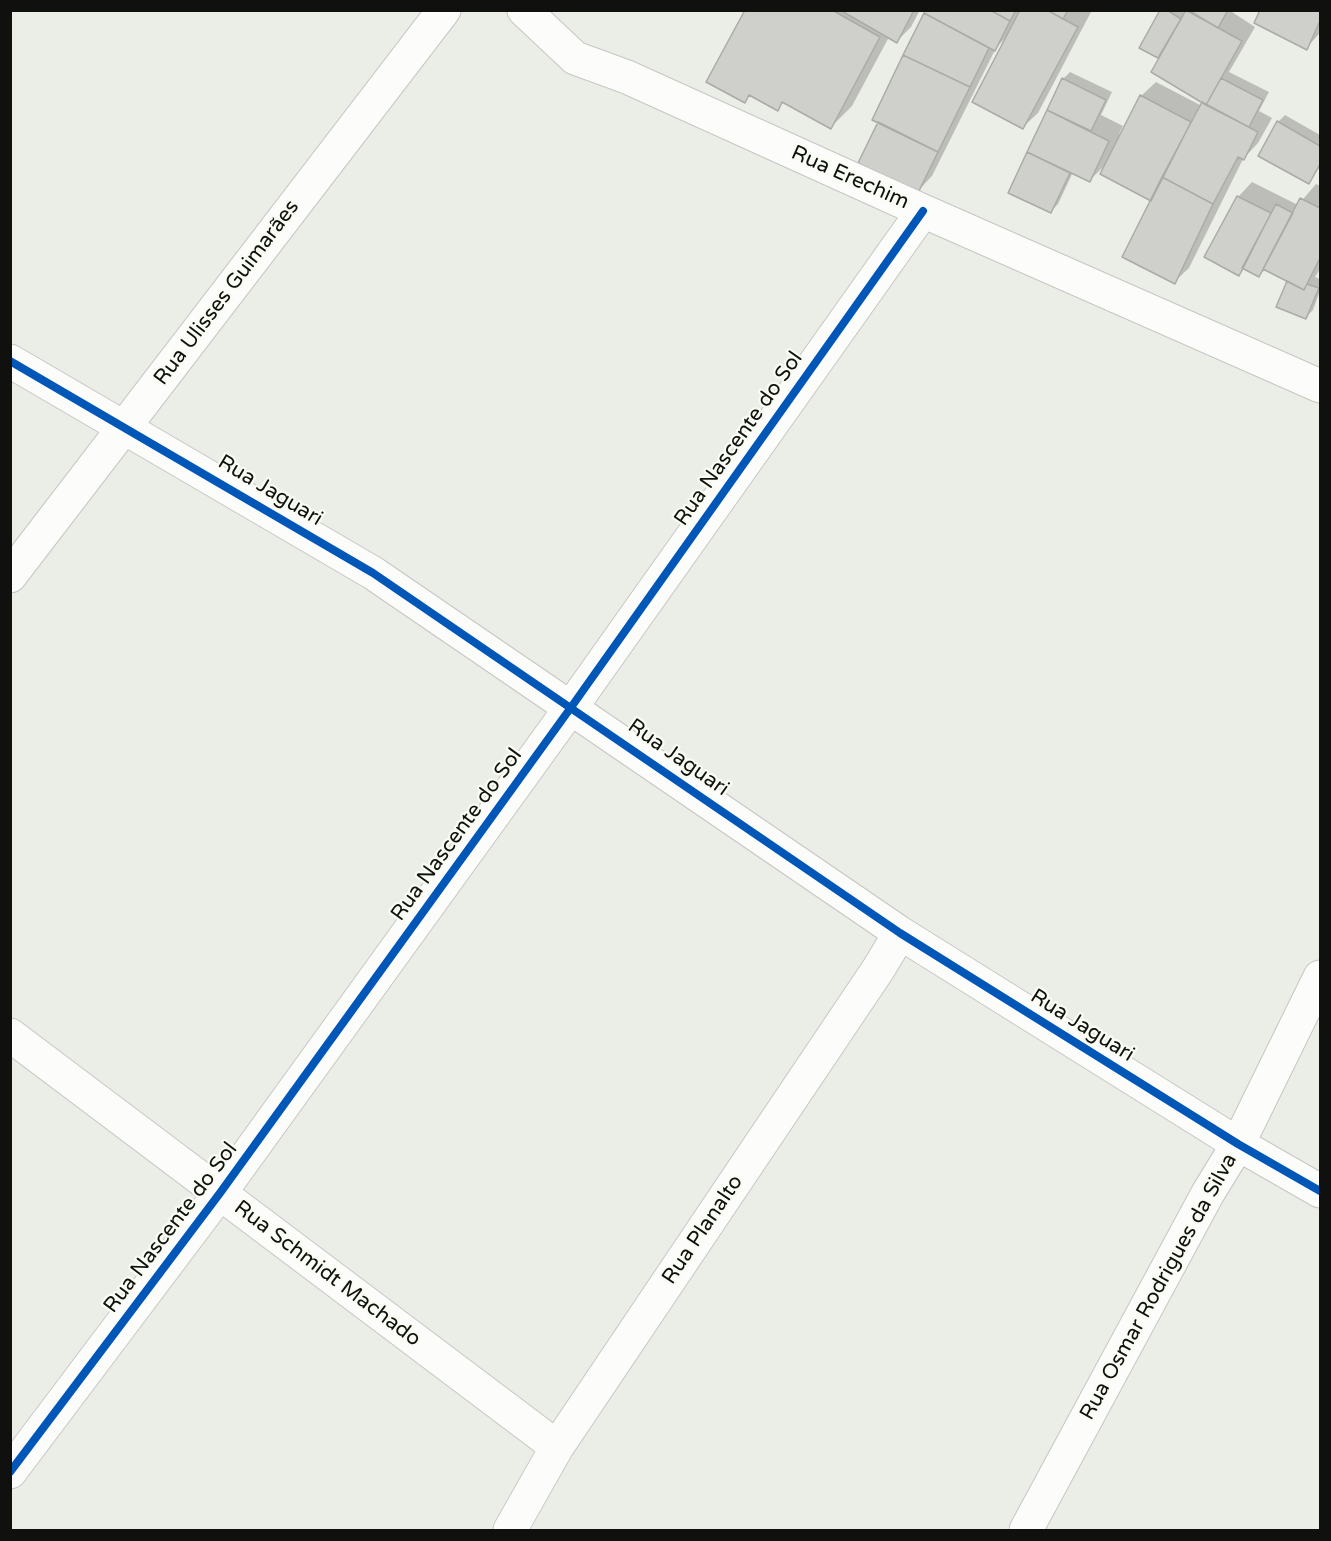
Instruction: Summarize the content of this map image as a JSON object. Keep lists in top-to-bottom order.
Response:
{
  "streets": {
    "street": [
      "Rua Erechim",
      "Rua Ulisses Guimarães",
      "Rua Nascente do Sol",
      "Rua Jaguari",
      "Rua Planalto",
      "Rua Schmidt Machado",
      "Rua Osmar Rodrigues da Silva"
    ]
  },
  "crossings": [
    ["Rua Erechim", "Rua Nascente do Sol"],
    ["Rua Ulisses Guimarães", "Rua Jaguari"],
    ["Rua Nascente do Sol", "Rua Jaguari"],
    ["Rua Nascente do Sol", "Rua Schmidt Machado"],
    ["Rua Jaguari", "Rua Planalto"],
    ["Rua Jaguari", "Rua Osmar Rodrigues da Silva"],
    ["Rua Planalto", "Rua Schmidt Machado"]
  ]
}
